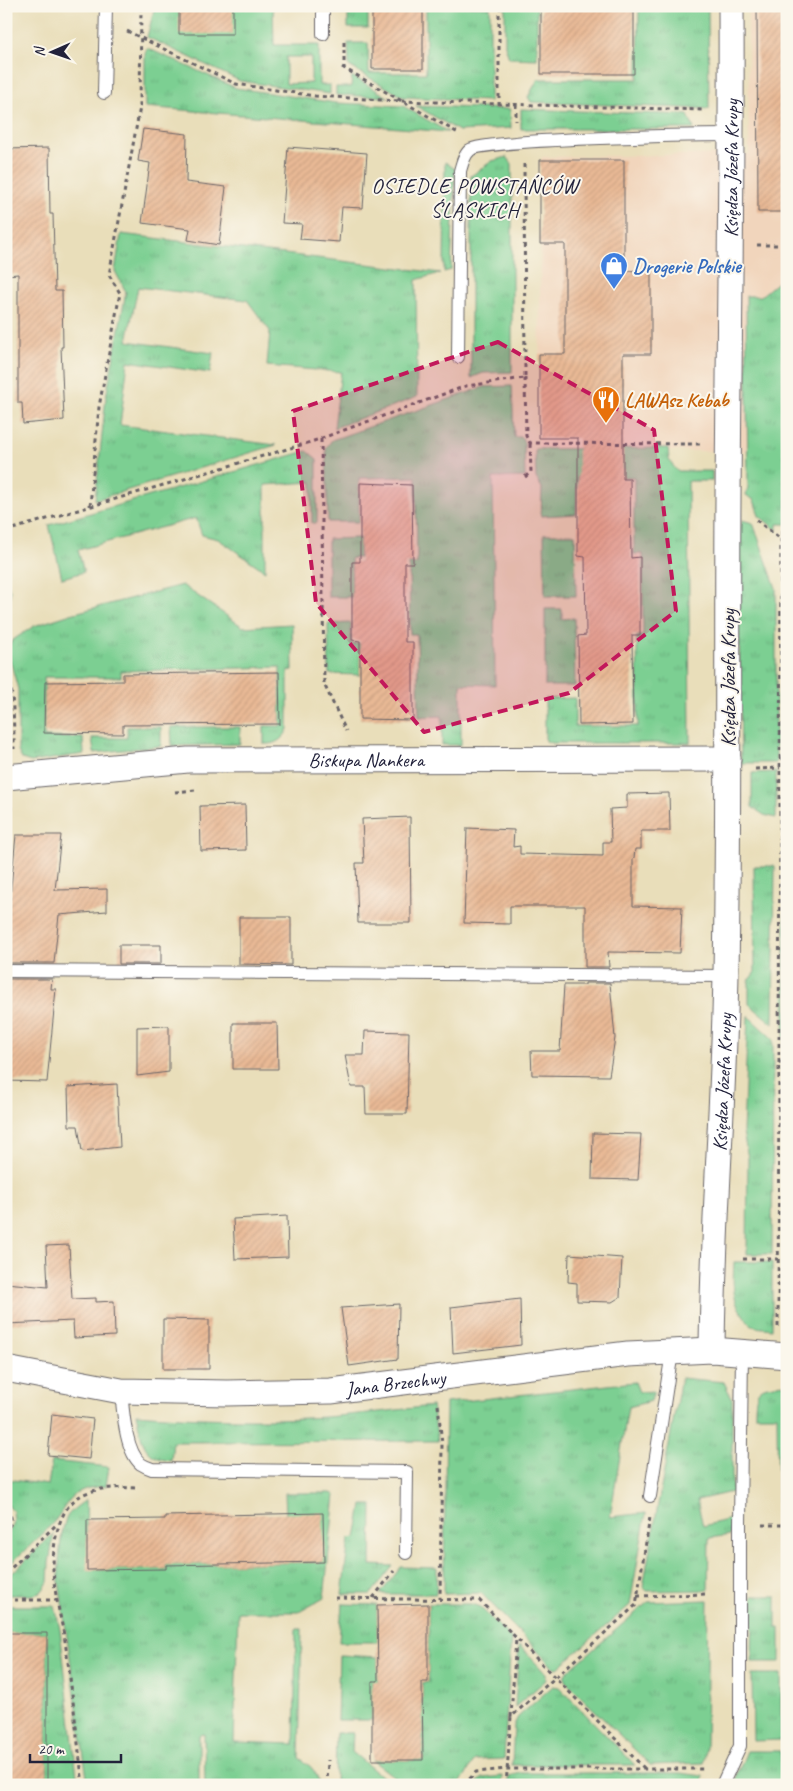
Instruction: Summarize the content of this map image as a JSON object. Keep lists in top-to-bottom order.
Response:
{
  "streets": {
    "street": ["Księdza Józefa Krupy", "Biskupa Nankera", "Jana Brzechwy"]
  },
  "crossings": [
    ["Księdza Józefa Krupy", "Biskupa Nankera"],
    ["Księdza Józefa Krupy", "Jana Brzechwy"]
  ],
  "districts": ["OSIEDLE POWSTAŃCÓW ŚLĄSKICH"],
  "places": {
    "shop": ["Drogerie Polskie"],
    "restaurant": ["LAWAsz Kebab"]
  },
  "scale_bar": "20 m",
  "north": "left"
}
